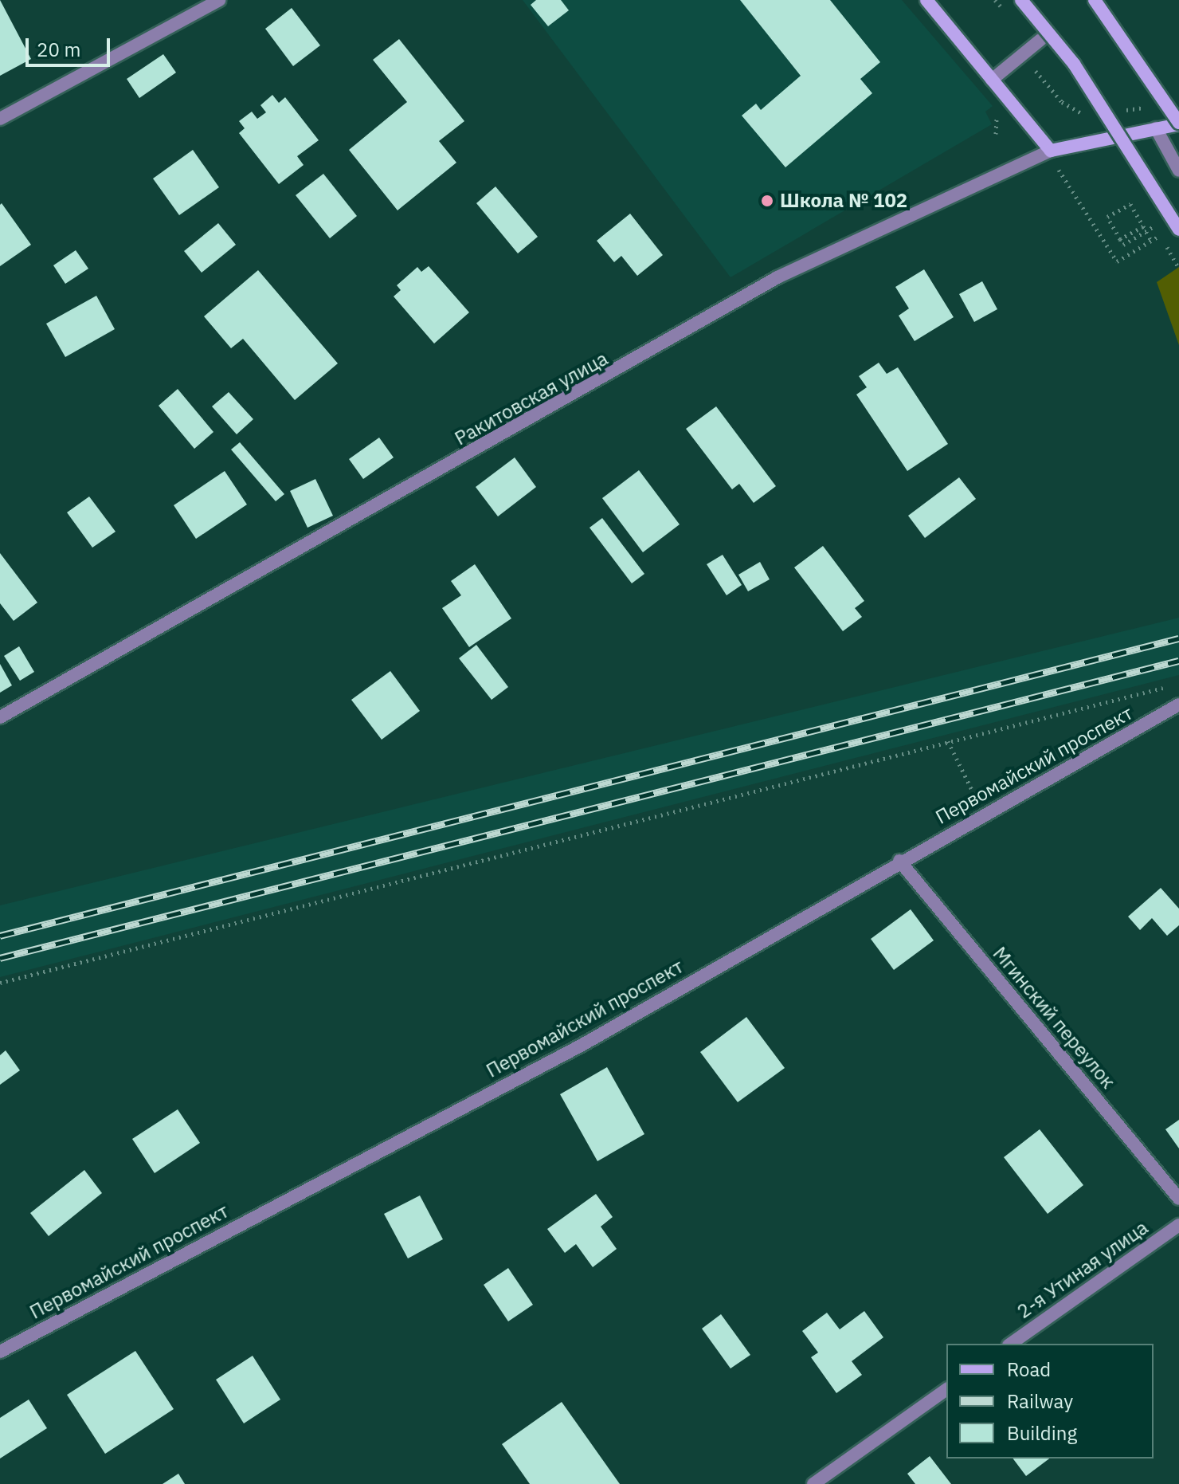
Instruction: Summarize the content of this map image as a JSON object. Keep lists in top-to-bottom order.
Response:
{
  "streets": {
    "main road": ["Ракитовская улица"],
    "street": ["Первомайский проспект", "Мгинский переулок", "2-я Утиная улица"]
  },
  "crossings": [
    ["Первомайский проспект", "Мгинский переулок"]
  ],
  "places": ["Школа № 102"],
  "legend": ["Road", "Railway", "Building"],
  "scale_bar": "20 m"
}
